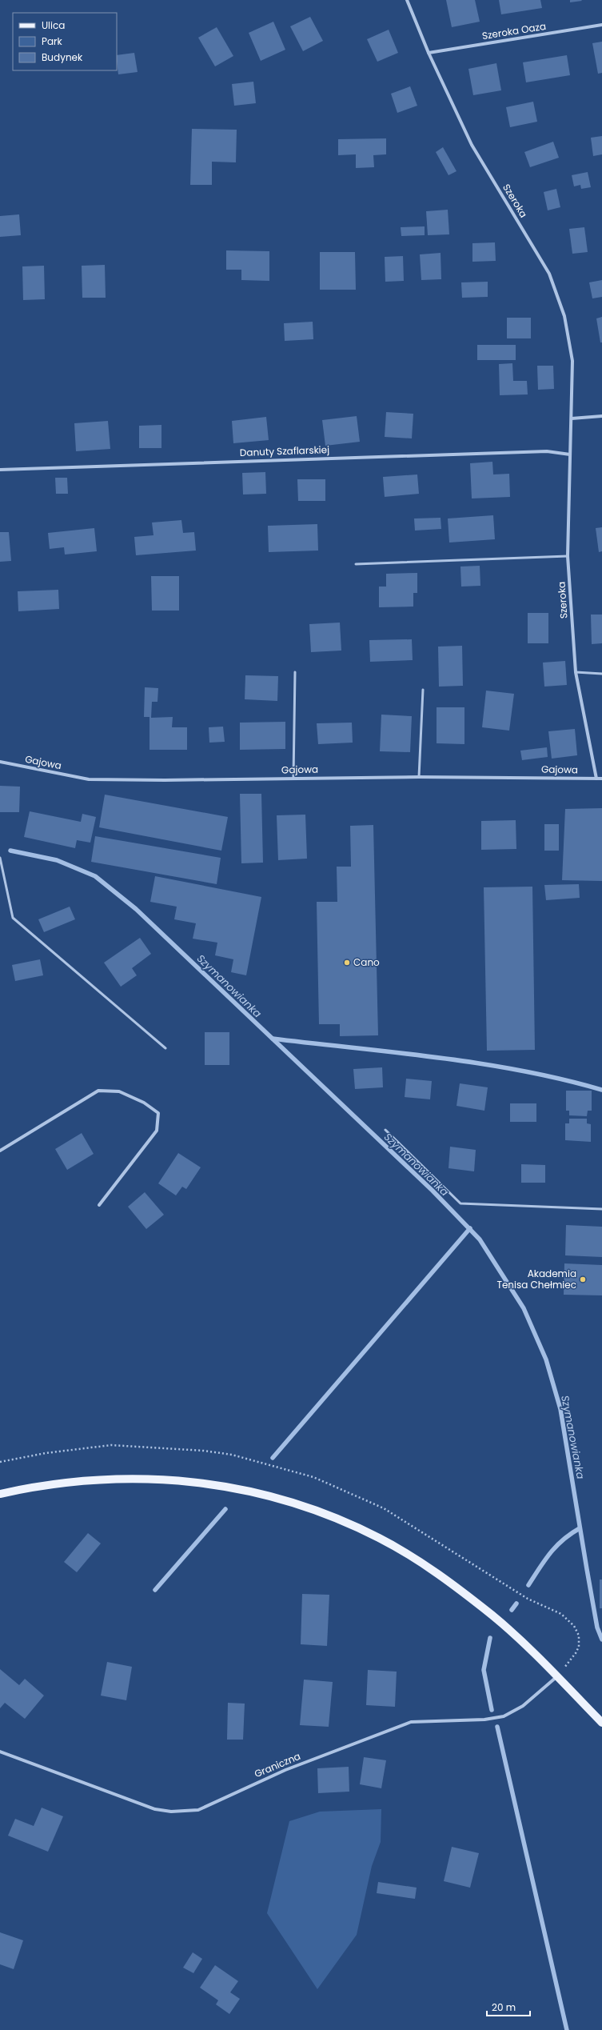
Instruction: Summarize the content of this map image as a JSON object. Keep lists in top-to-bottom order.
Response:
{
  "streets": {
    "street": [
      "Szeroka Oaza",
      "Szeroka",
      "Danuty Szaflarskiej",
      "Gajowa",
      "Graniczna"
    ]
  },
  "crossings": [
    ["Szeroka Oaza", "Szeroka"],
    ["Szeroka", "Danuty Szaflarskiej"],
    ["Szeroka", "Gajowa"]
  ],
  "water": ["Szymanowianka"],
  "places": ["Cano", "Akademia Tenisa Chełmiec"],
  "legend": ["Ulica", "Park", "Budynek"],
  "scale_bar": "20 m"
}
